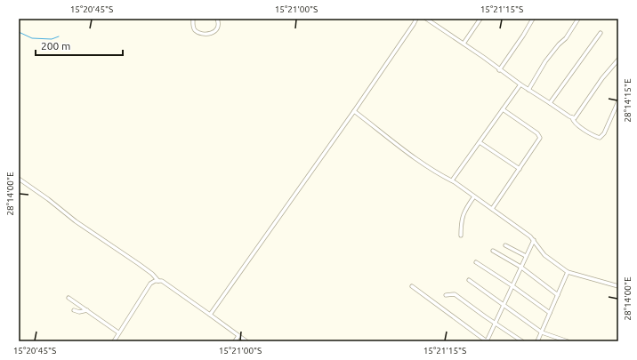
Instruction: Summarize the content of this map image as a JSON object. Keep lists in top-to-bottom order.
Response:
{
  "scale_bar": "200 m",
  "coordinates": [
    "15°20'45\"S",
    "15°21'00\"S",
    "15°21'15\"S",
    "28°14'15\"E",
    "28°14'00\"E"
  ]
}
